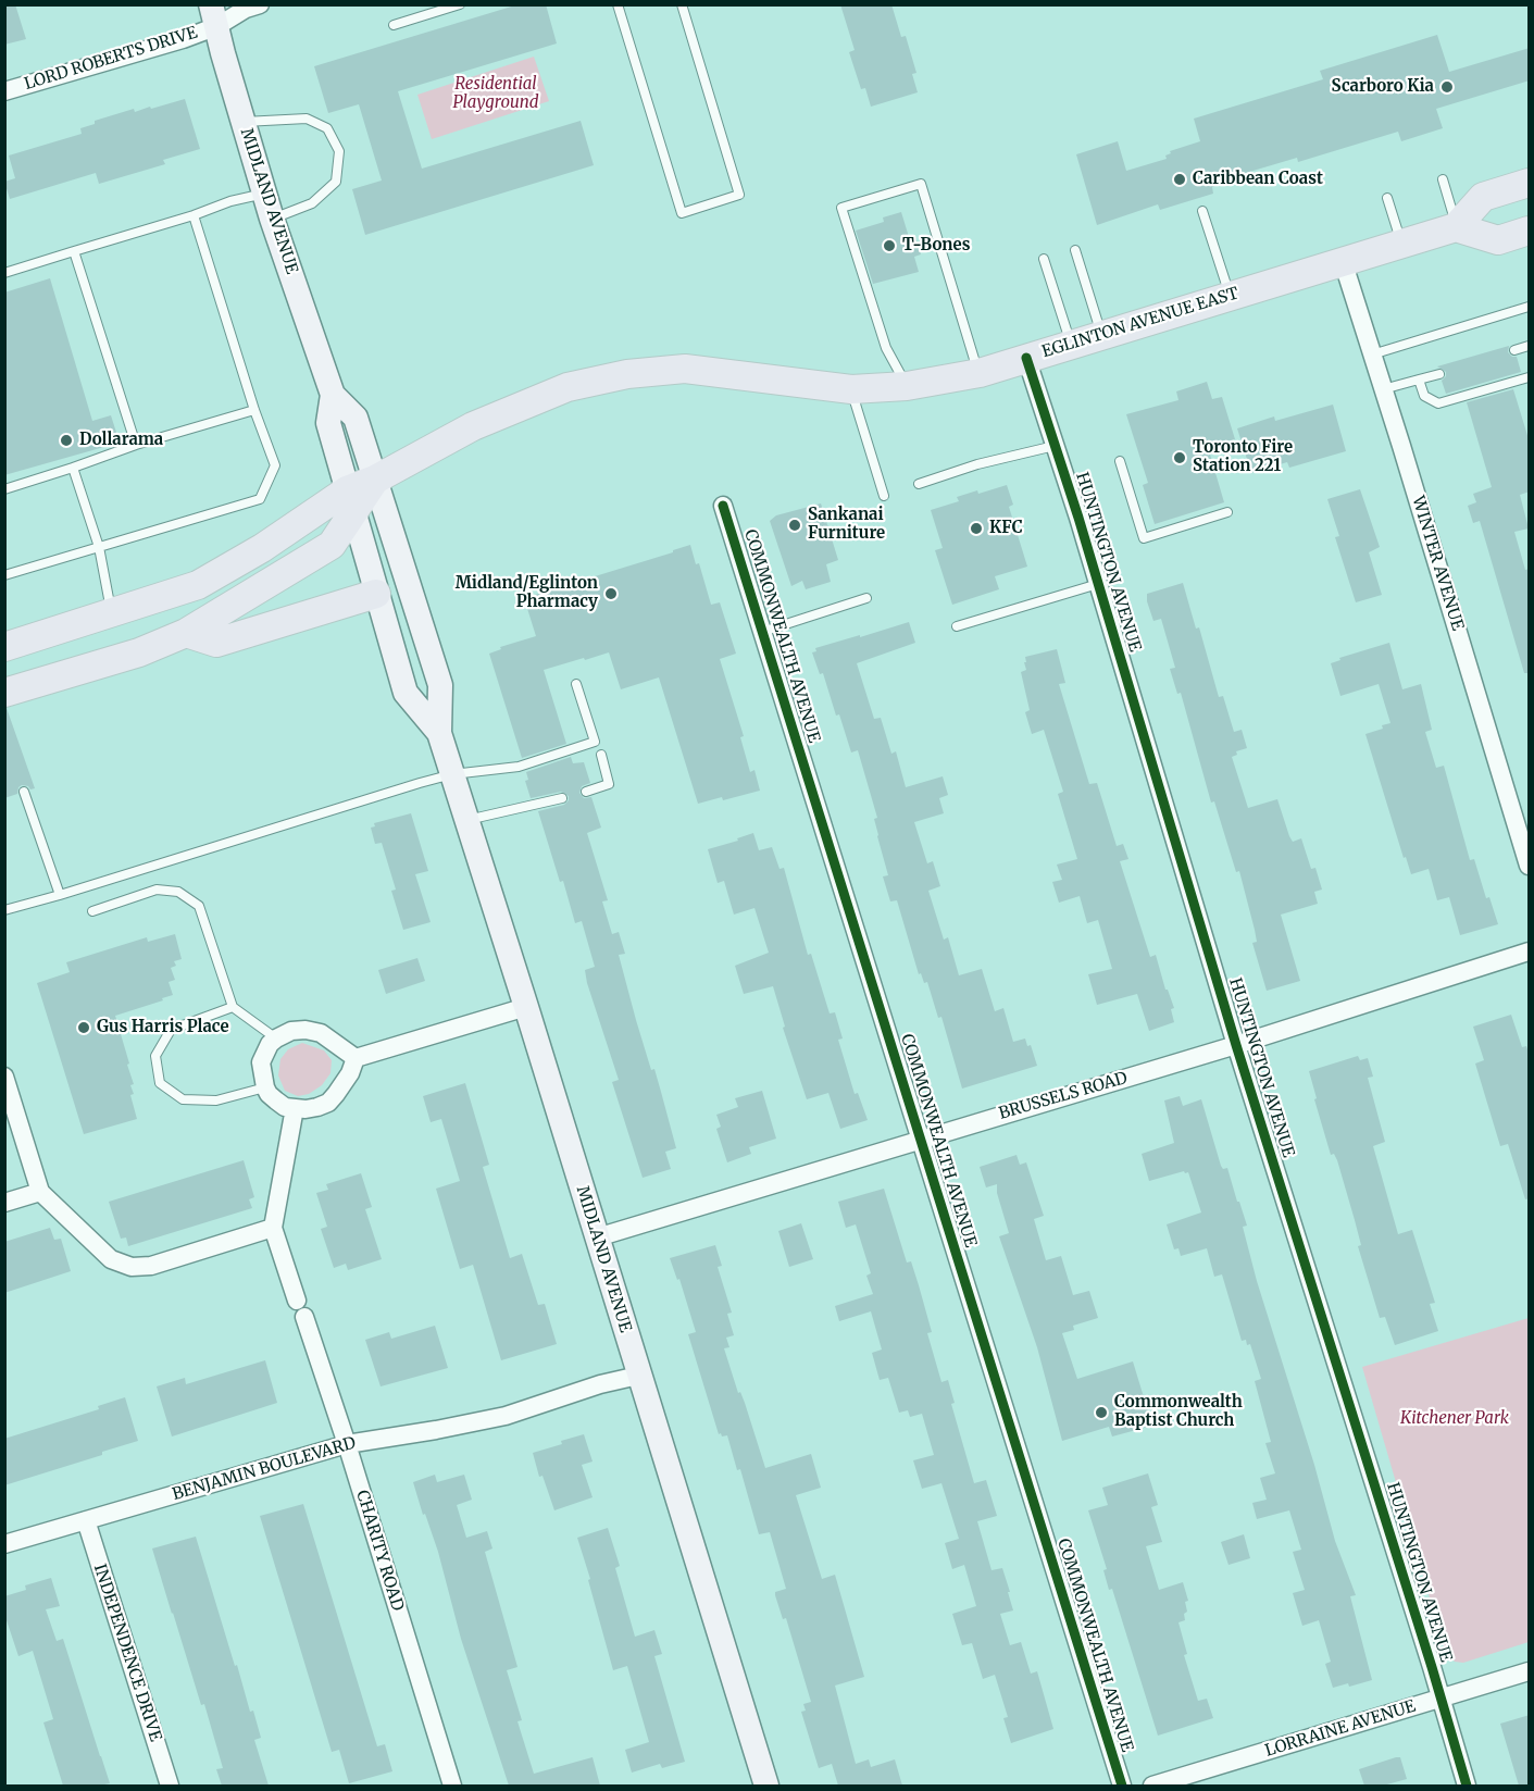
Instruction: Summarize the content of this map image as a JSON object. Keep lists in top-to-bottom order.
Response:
{
  "streets": {
    "main road": ["MIDLAND AVENUE", "EGLINTON AVENUE EAST"],
    "street": [
      "LORD ROBERTS DRIVE",
      "HUNTINGTON AVENUE",
      "WINTER AVENUE",
      "COMMONWEALTH AVENUE",
      "BRUSSELS ROAD",
      "BENJAMIN BOULEVARD",
      "CHARITY ROAD",
      "INDEPENDENCE DRIVE",
      "LORRAINE AVENUE"
    ]
  },
  "crossings": [
    ["LORD ROBERTS DRIVE", "MIDLAND AVENUE"],
    ["MIDLAND AVENUE", "EGLINTON AVENUE EAST"],
    ["MIDLAND AVENUE", "BRUSSELS ROAD"],
    ["MIDLAND AVENUE", "BENJAMIN BOULEVARD"],
    ["EGLINTON AVENUE EAST", "HUNTINGTON AVENUE"],
    ["EGLINTON AVENUE EAST", "WINTER AVENUE"],
    ["HUNTINGTON AVENUE", "BRUSSELS ROAD"],
    ["HUNTINGTON AVENUE", "LORRAINE AVENUE"],
    ["COMMONWEALTH AVENUE", "BRUSSELS ROAD"],
    ["BENJAMIN BOULEVARD", "CHARITY ROAD"],
    ["BENJAMIN BOULEVARD", "INDEPENDENCE DRIVE"]
  ],
  "parks": ["Residential Playground", "Kitchener Park"],
  "places": [
    "Scarboro Kia",
    "Caribbean Coast",
    "T-Bones",
    "Dollarama",
    "Toronto Fire Station 221",
    "Sankanai Furniture",
    "KFC",
    "Midland/Eglinton Pharmacy",
    "Gus Harris Place",
    "Commonwealth Baptist Church"
  ]
}
